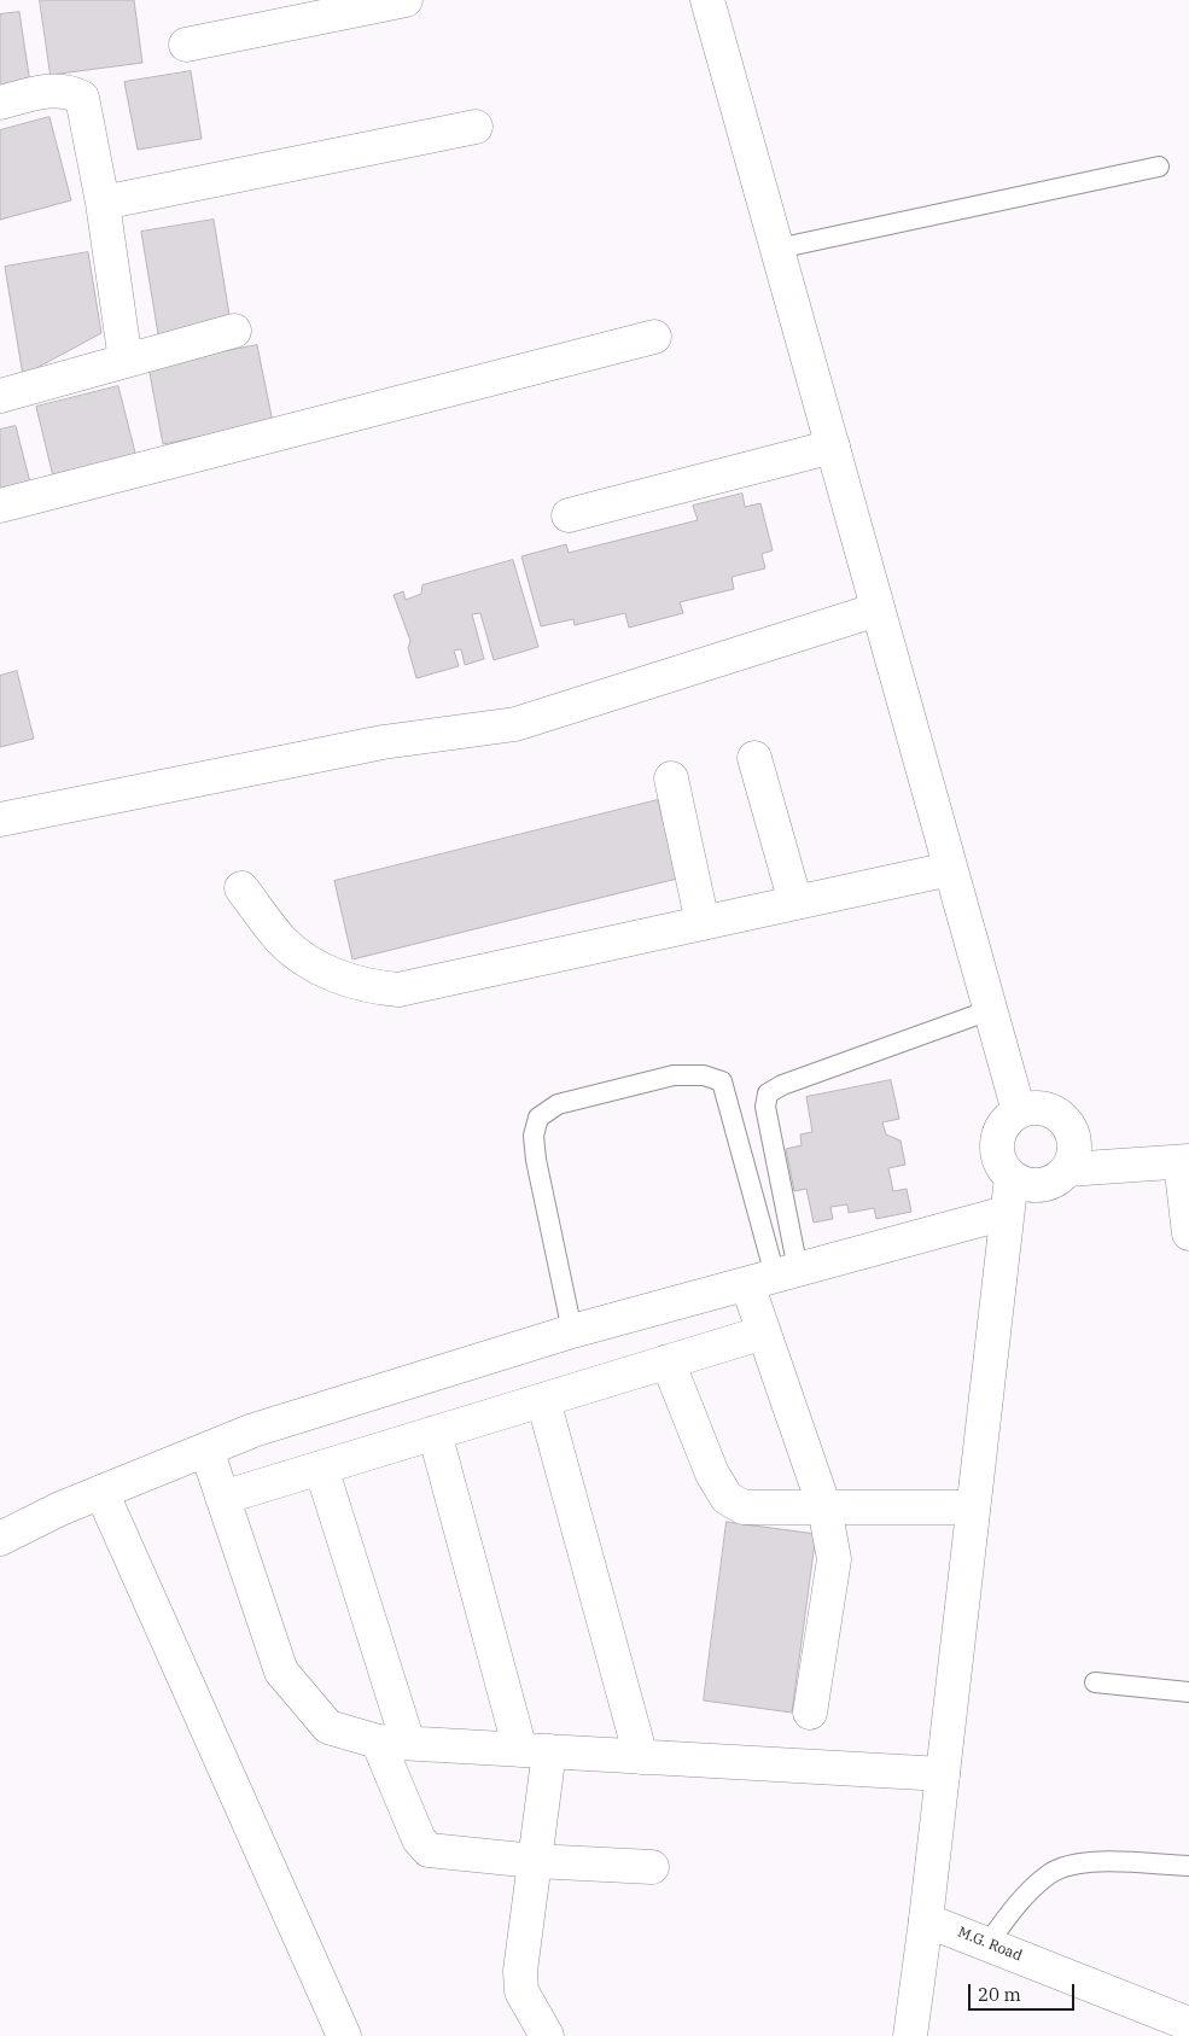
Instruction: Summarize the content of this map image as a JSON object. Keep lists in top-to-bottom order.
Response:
{
  "streets": {
    "street": ["M.G. Road"]
  },
  "scale_bar": "20 m"
}
